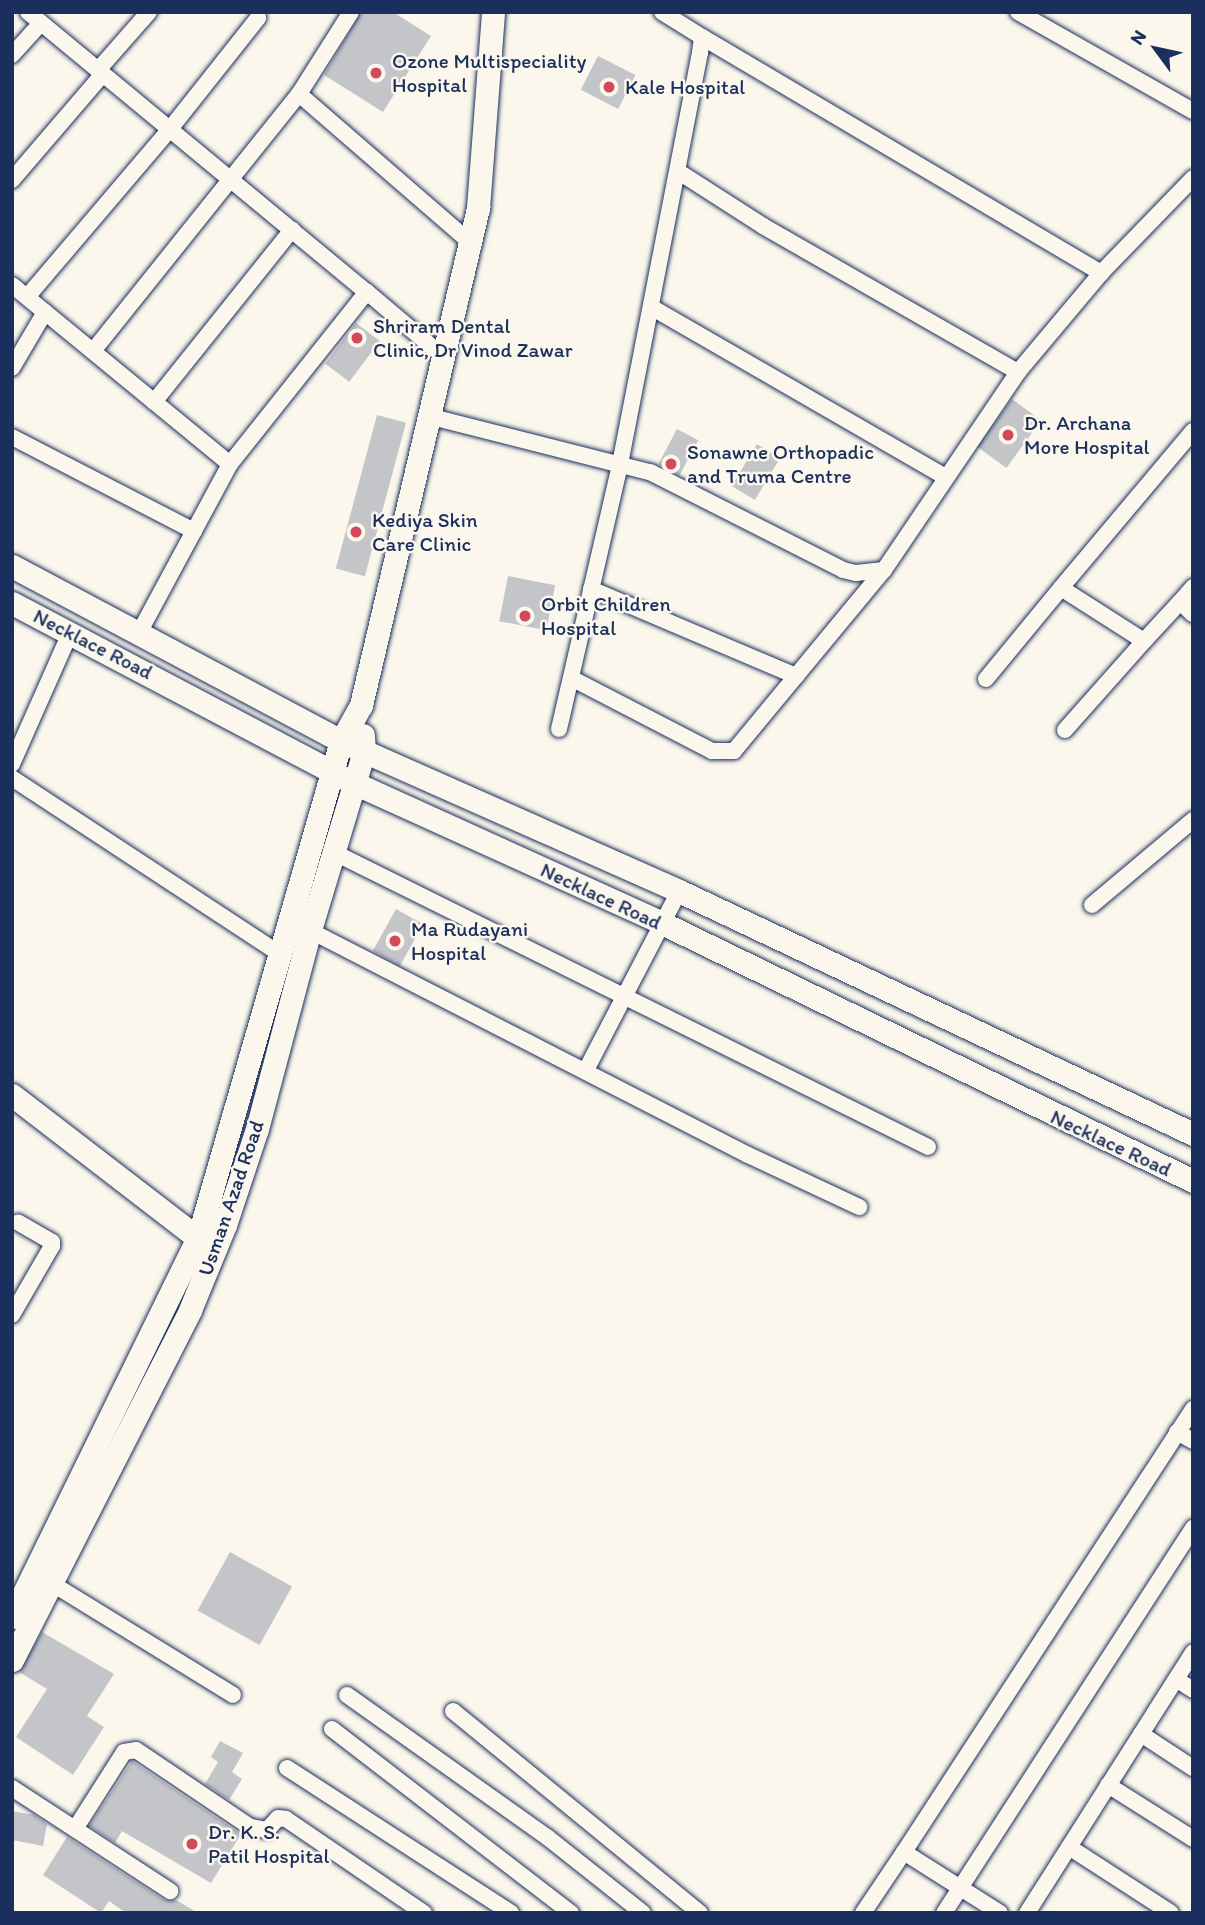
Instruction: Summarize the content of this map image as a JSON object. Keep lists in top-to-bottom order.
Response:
{
  "streets": {
    "main road": ["Necklace Road", "Usman Azad Road"]
  },
  "crossings": [
    ["Necklace Road", "Usman Azad Road"]
  ],
  "places": [
    "Ozone Multispeciality Hospital",
    "Kale Hospital",
    "Shriram Dental Clinic, Dr Vinod Zawar",
    "Dr. Archana More Hospital",
    "Sonawne Orthopadic and Truma Centre",
    "Kediya Skin Care Clinic",
    "Orbit Children Hospital",
    "Ma Rudayani Hospital",
    "Dr. K. S. Patil Hospital"
  ],
  "north": "top left"
}
